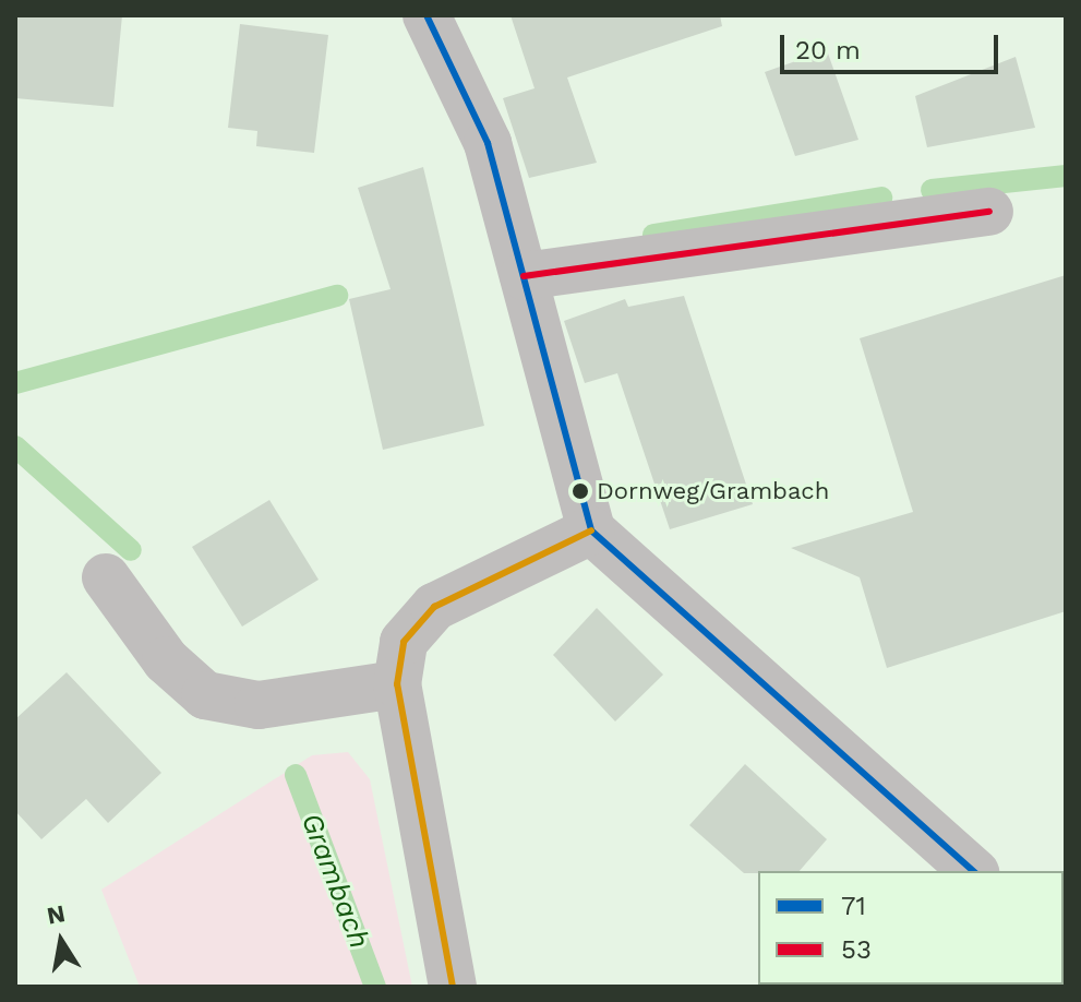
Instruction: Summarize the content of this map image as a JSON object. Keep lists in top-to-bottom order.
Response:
{
  "water": ["Grambach"],
  "places": ["Dornweg/Grambach"],
  "lines": ["transit line 71", "transit line 53"],
  "legend": ["71", "53"],
  "scale_bar": "20 m",
  "north": "top"
}
